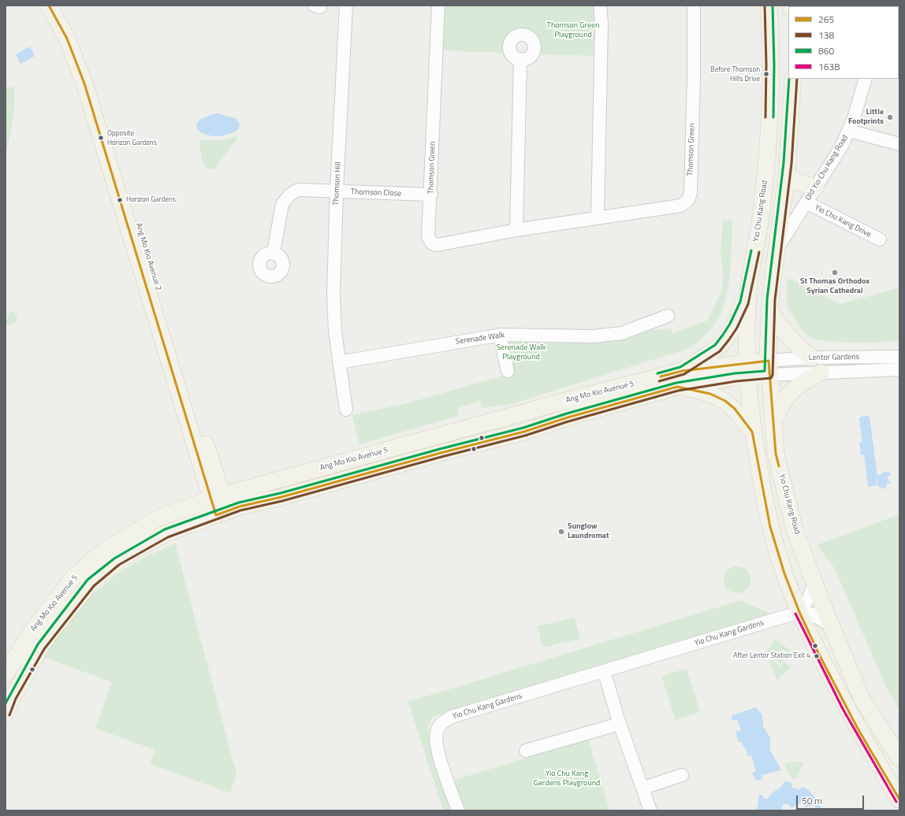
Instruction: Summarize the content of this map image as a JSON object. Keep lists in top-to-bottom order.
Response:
{
  "streets": {
    "main road": ["Yio Chu Kang Road", "Ang Mo Kio Avenue 2", "Ang Mo Kio Avenue 5"],
    "street": [
      "Thomson Green",
      "Old Yio Chu Kang Road",
      "Thomson Hill",
      "Thomson Close",
      "Yio Chu Kang Drive",
      "Serenade Walk",
      "Lentor Gardens",
      "Yio Chu Kang Gardens"
    ]
  },
  "crossings": [
    ["Thomson Green", "Thomson Close"],
    ["Old Yio Chu Kang Road", "Yio Chu Kang Road"],
    ["Old Yio Chu Kang Road", "Yio Chu Kang Drive"],
    ["Thomson Hill", "Thomson Close"],
    ["Thomson Hill", "Serenade Walk"],
    ["Yio Chu Kang Road", "Lentor Gardens"],
    ["Yio Chu Kang Road", "Ang Mo Kio Avenue 5"],
    ["Yio Chu Kang Road", "Yio Chu Kang Gardens"],
    ["Ang Mo Kio Avenue 2", "Ang Mo Kio Avenue 5"],
    ["Lentor Gardens", "Ang Mo Kio Avenue 5"]
  ],
  "parks": ["Thomson Green Playground", "Serenade Walk Playground", "Yio Chu Kang Gardens Playground"],
  "places": [
    "Before Thomson Hills Drive",
    "Little Footprints",
    "Opposite Horizon Gardens",
    "Horizon Gardens",
    "St Thomas Orthodox Syrian Cathedral",
    "Sunglow Laundromat",
    "After Lentor Station Exit 4"
  ],
  "lines": [
    "transit line 265",
    "transit line 138",
    "transit line 860",
    "transit line 163B"
  ],
  "legend": [
    "265",
    "138",
    "860",
    "163B"
  ],
  "scale_bar": "50 m"
}
